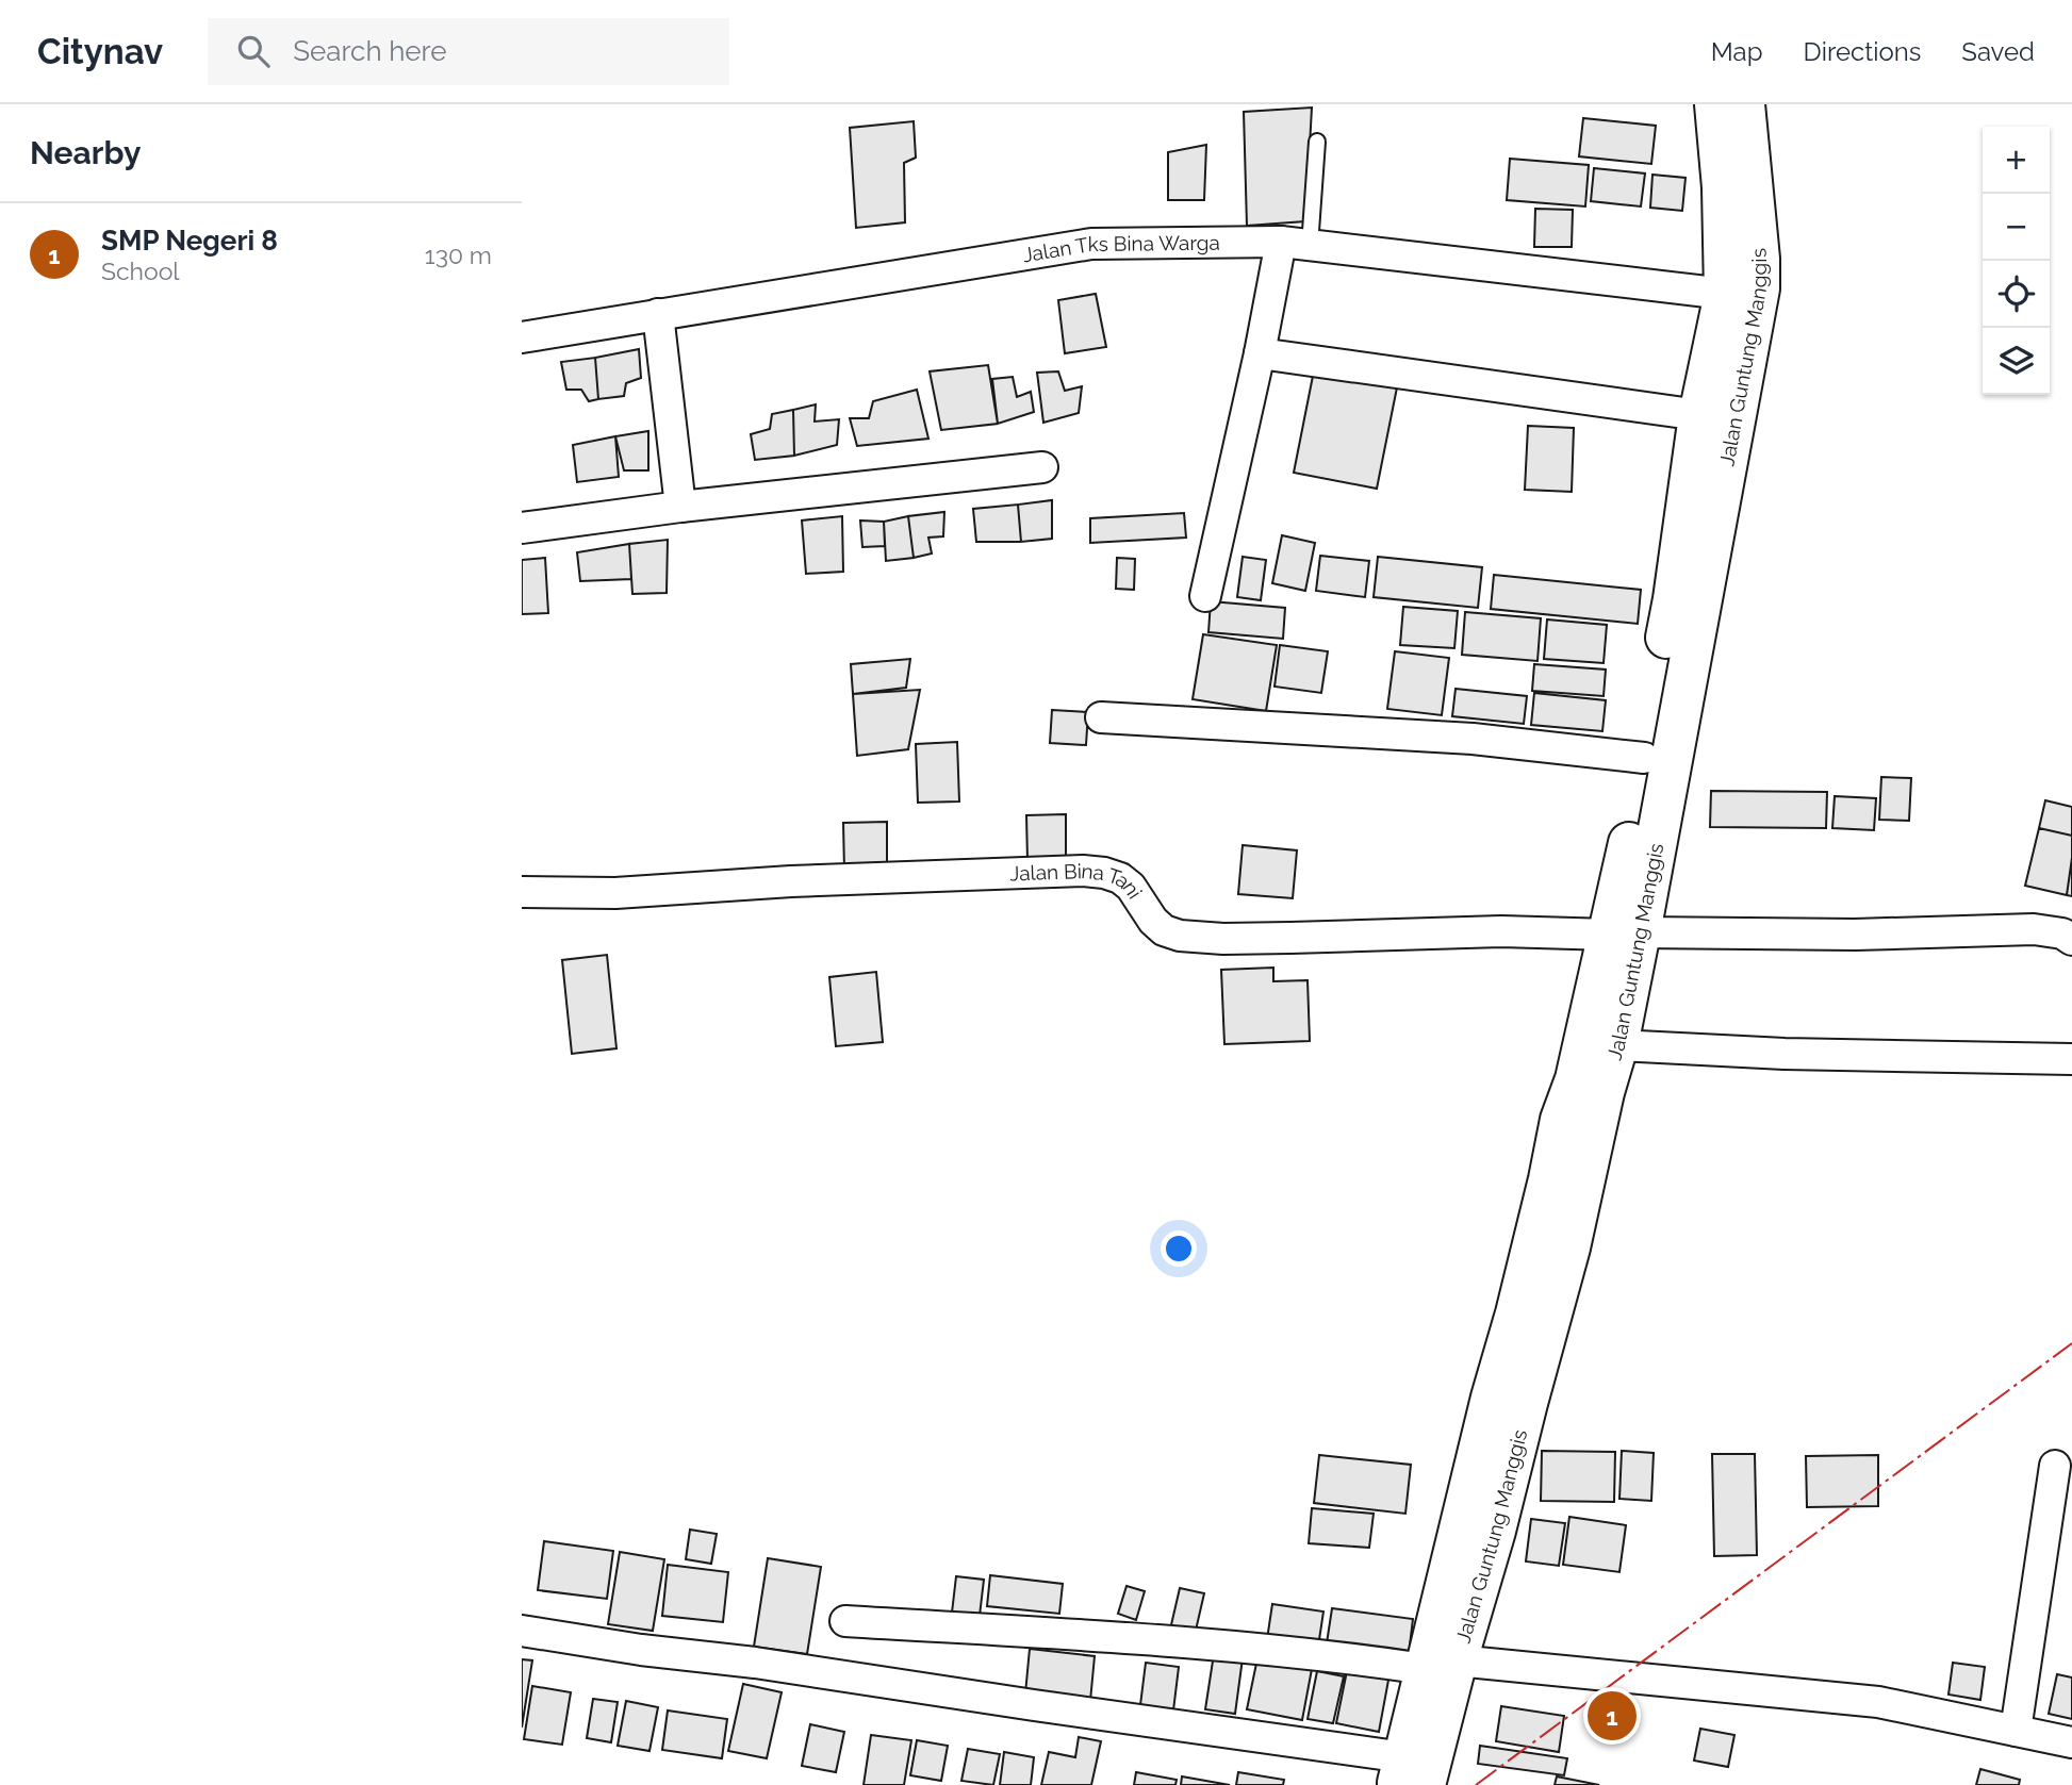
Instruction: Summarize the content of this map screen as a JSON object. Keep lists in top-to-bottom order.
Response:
{
  "streets": {
    "street": ["Jalan Tks Bina Warga", "Jalan Guntung Manggis", "Jalan Bina Tani"]
  },
  "crossings": [
    ["Jalan Tks Bina Warga", "Jalan Guntung Manggis"],
    ["Jalan Guntung Manggis", "Jalan Bina Tani"]
  ],
  "page": {
    "header": "Citynav",
    "search": "Search here",
    "nav": ["Map", "Directions", "Saved"],
    "heading": "Nearby",
    "map_buttons": ["+", "−"],
    "list": [
      {
        "mark": "1",
        "name": "SMP Negeri 8",
        "note": "School",
        "value": "130 m"
      }
    ],
    "pins": "1"
  }
}
